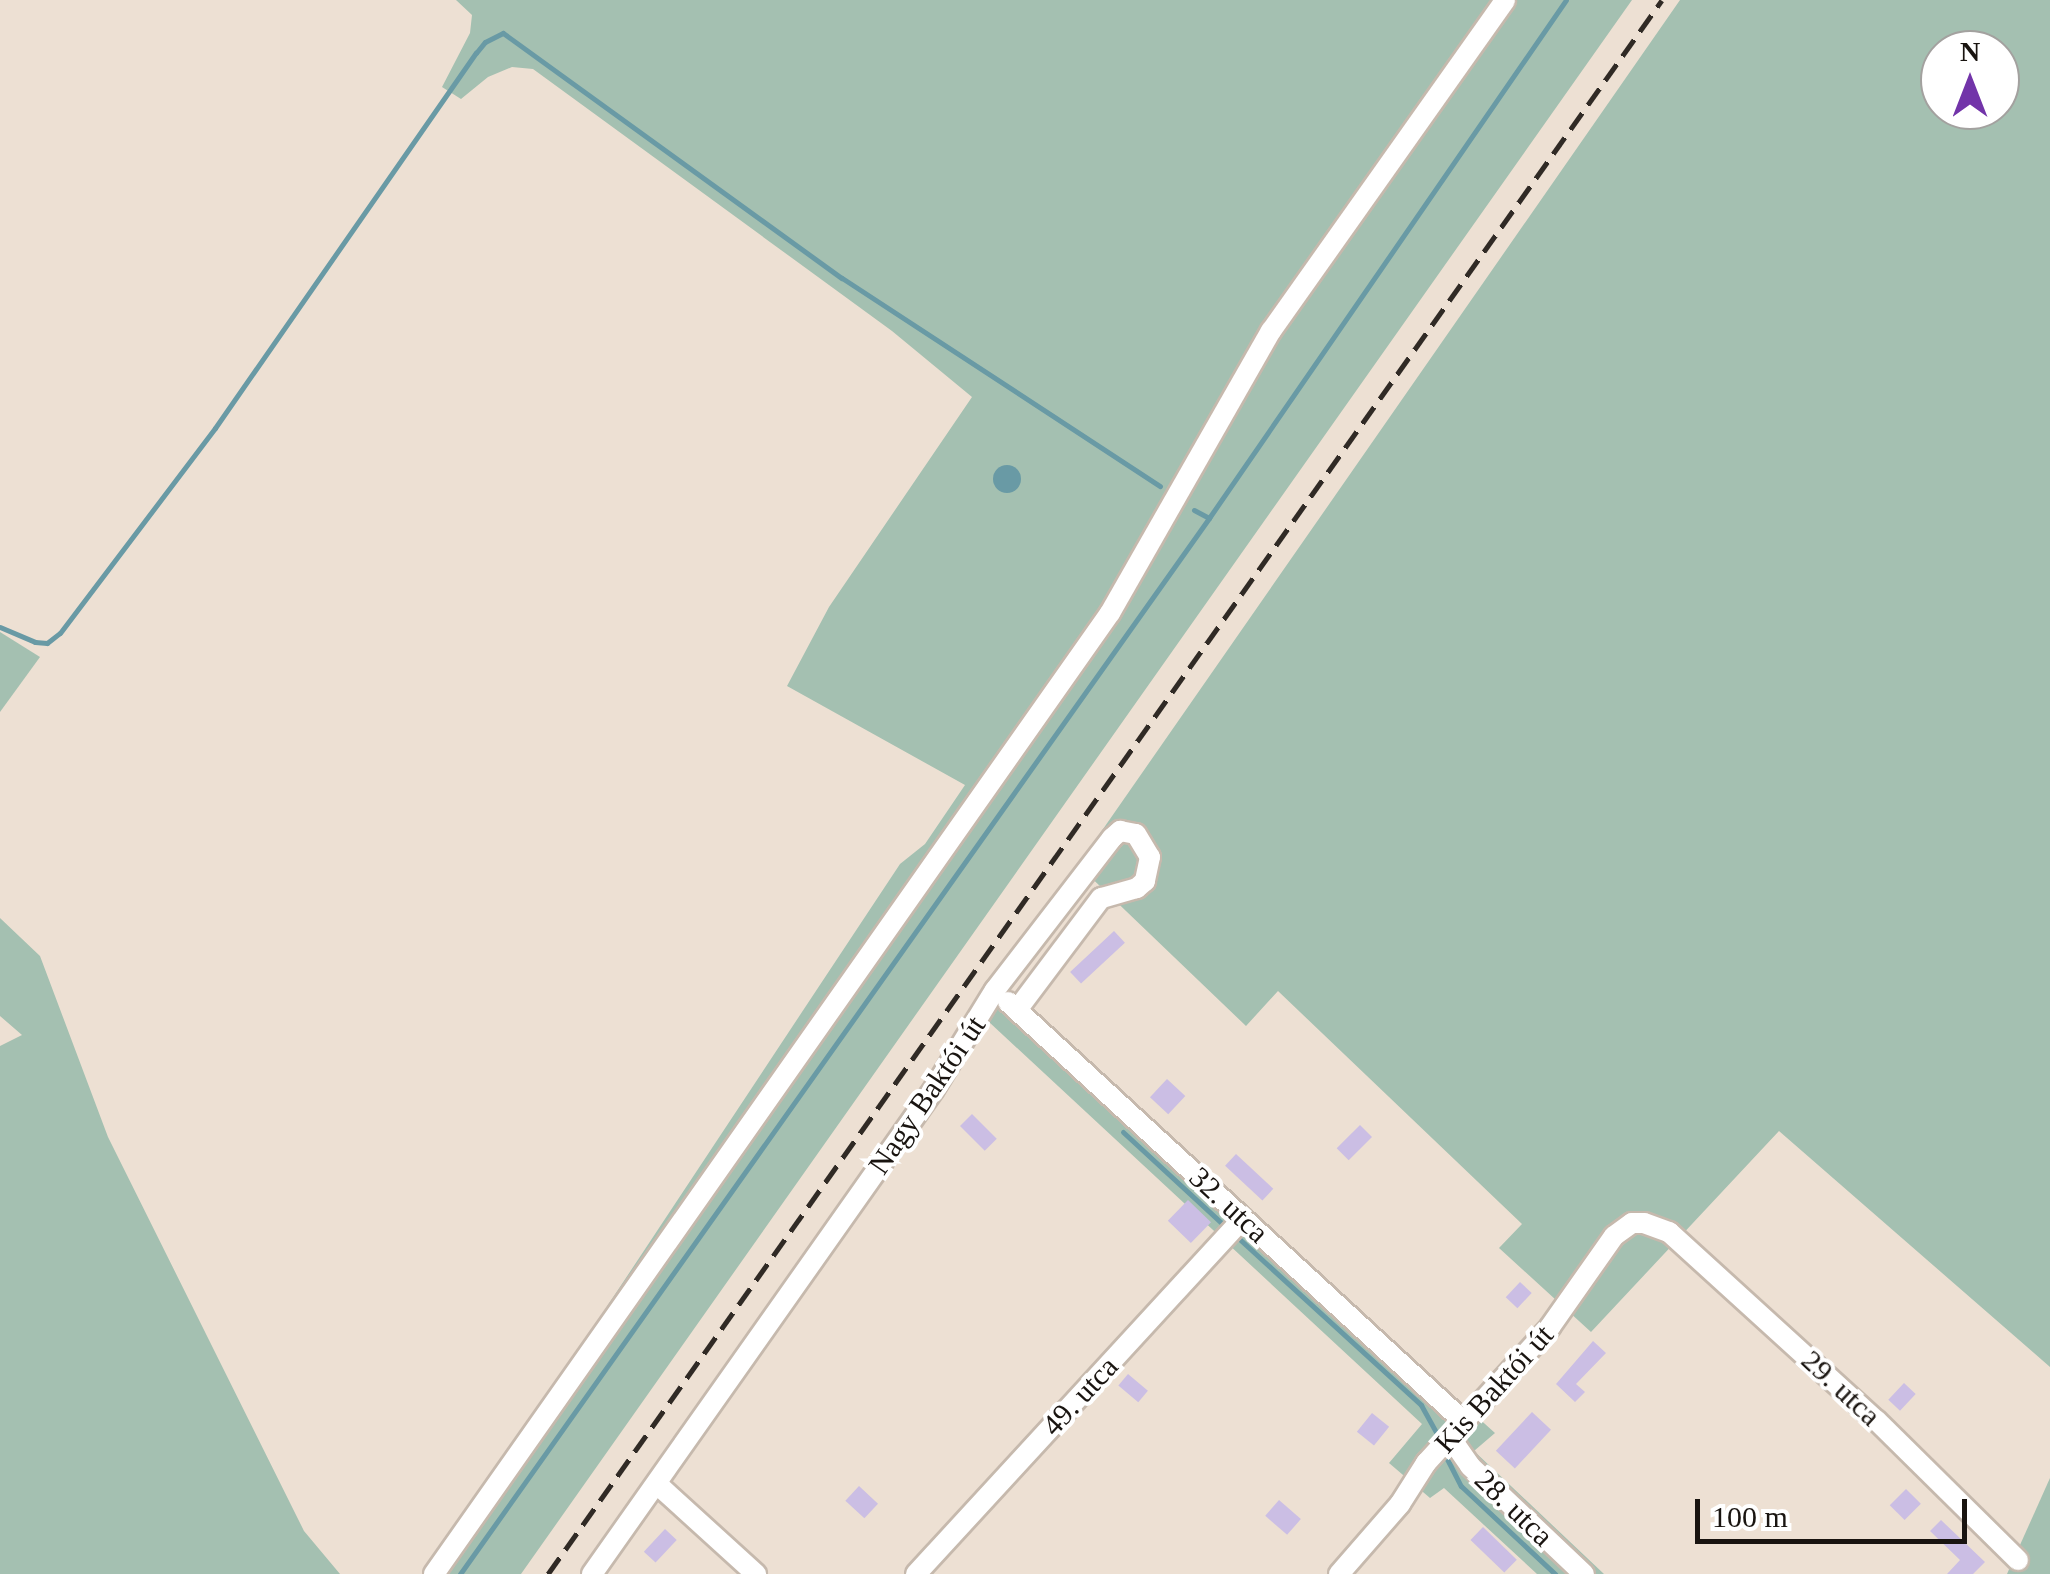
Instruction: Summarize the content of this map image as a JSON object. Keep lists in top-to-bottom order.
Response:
{
  "streets": {
    "street": [
      "Nagy Baktói út",
      "32. utca",
      "29. utca",
      "Kis Baktói út",
      "49. utca",
      "28. utca"
    ]
  },
  "crossings": [
    ["Nagy Baktói út", "32. utca"],
    ["32. utca", "Kis Baktói út"],
    ["32. utca", "49. utca"],
    ["32. utca", "28. utca"],
    ["29. utca", "Kis Baktói út"],
    ["Kis Baktói út", "28. utca"]
  ],
  "scale_bar": "100 m",
  "north": "top"
}
